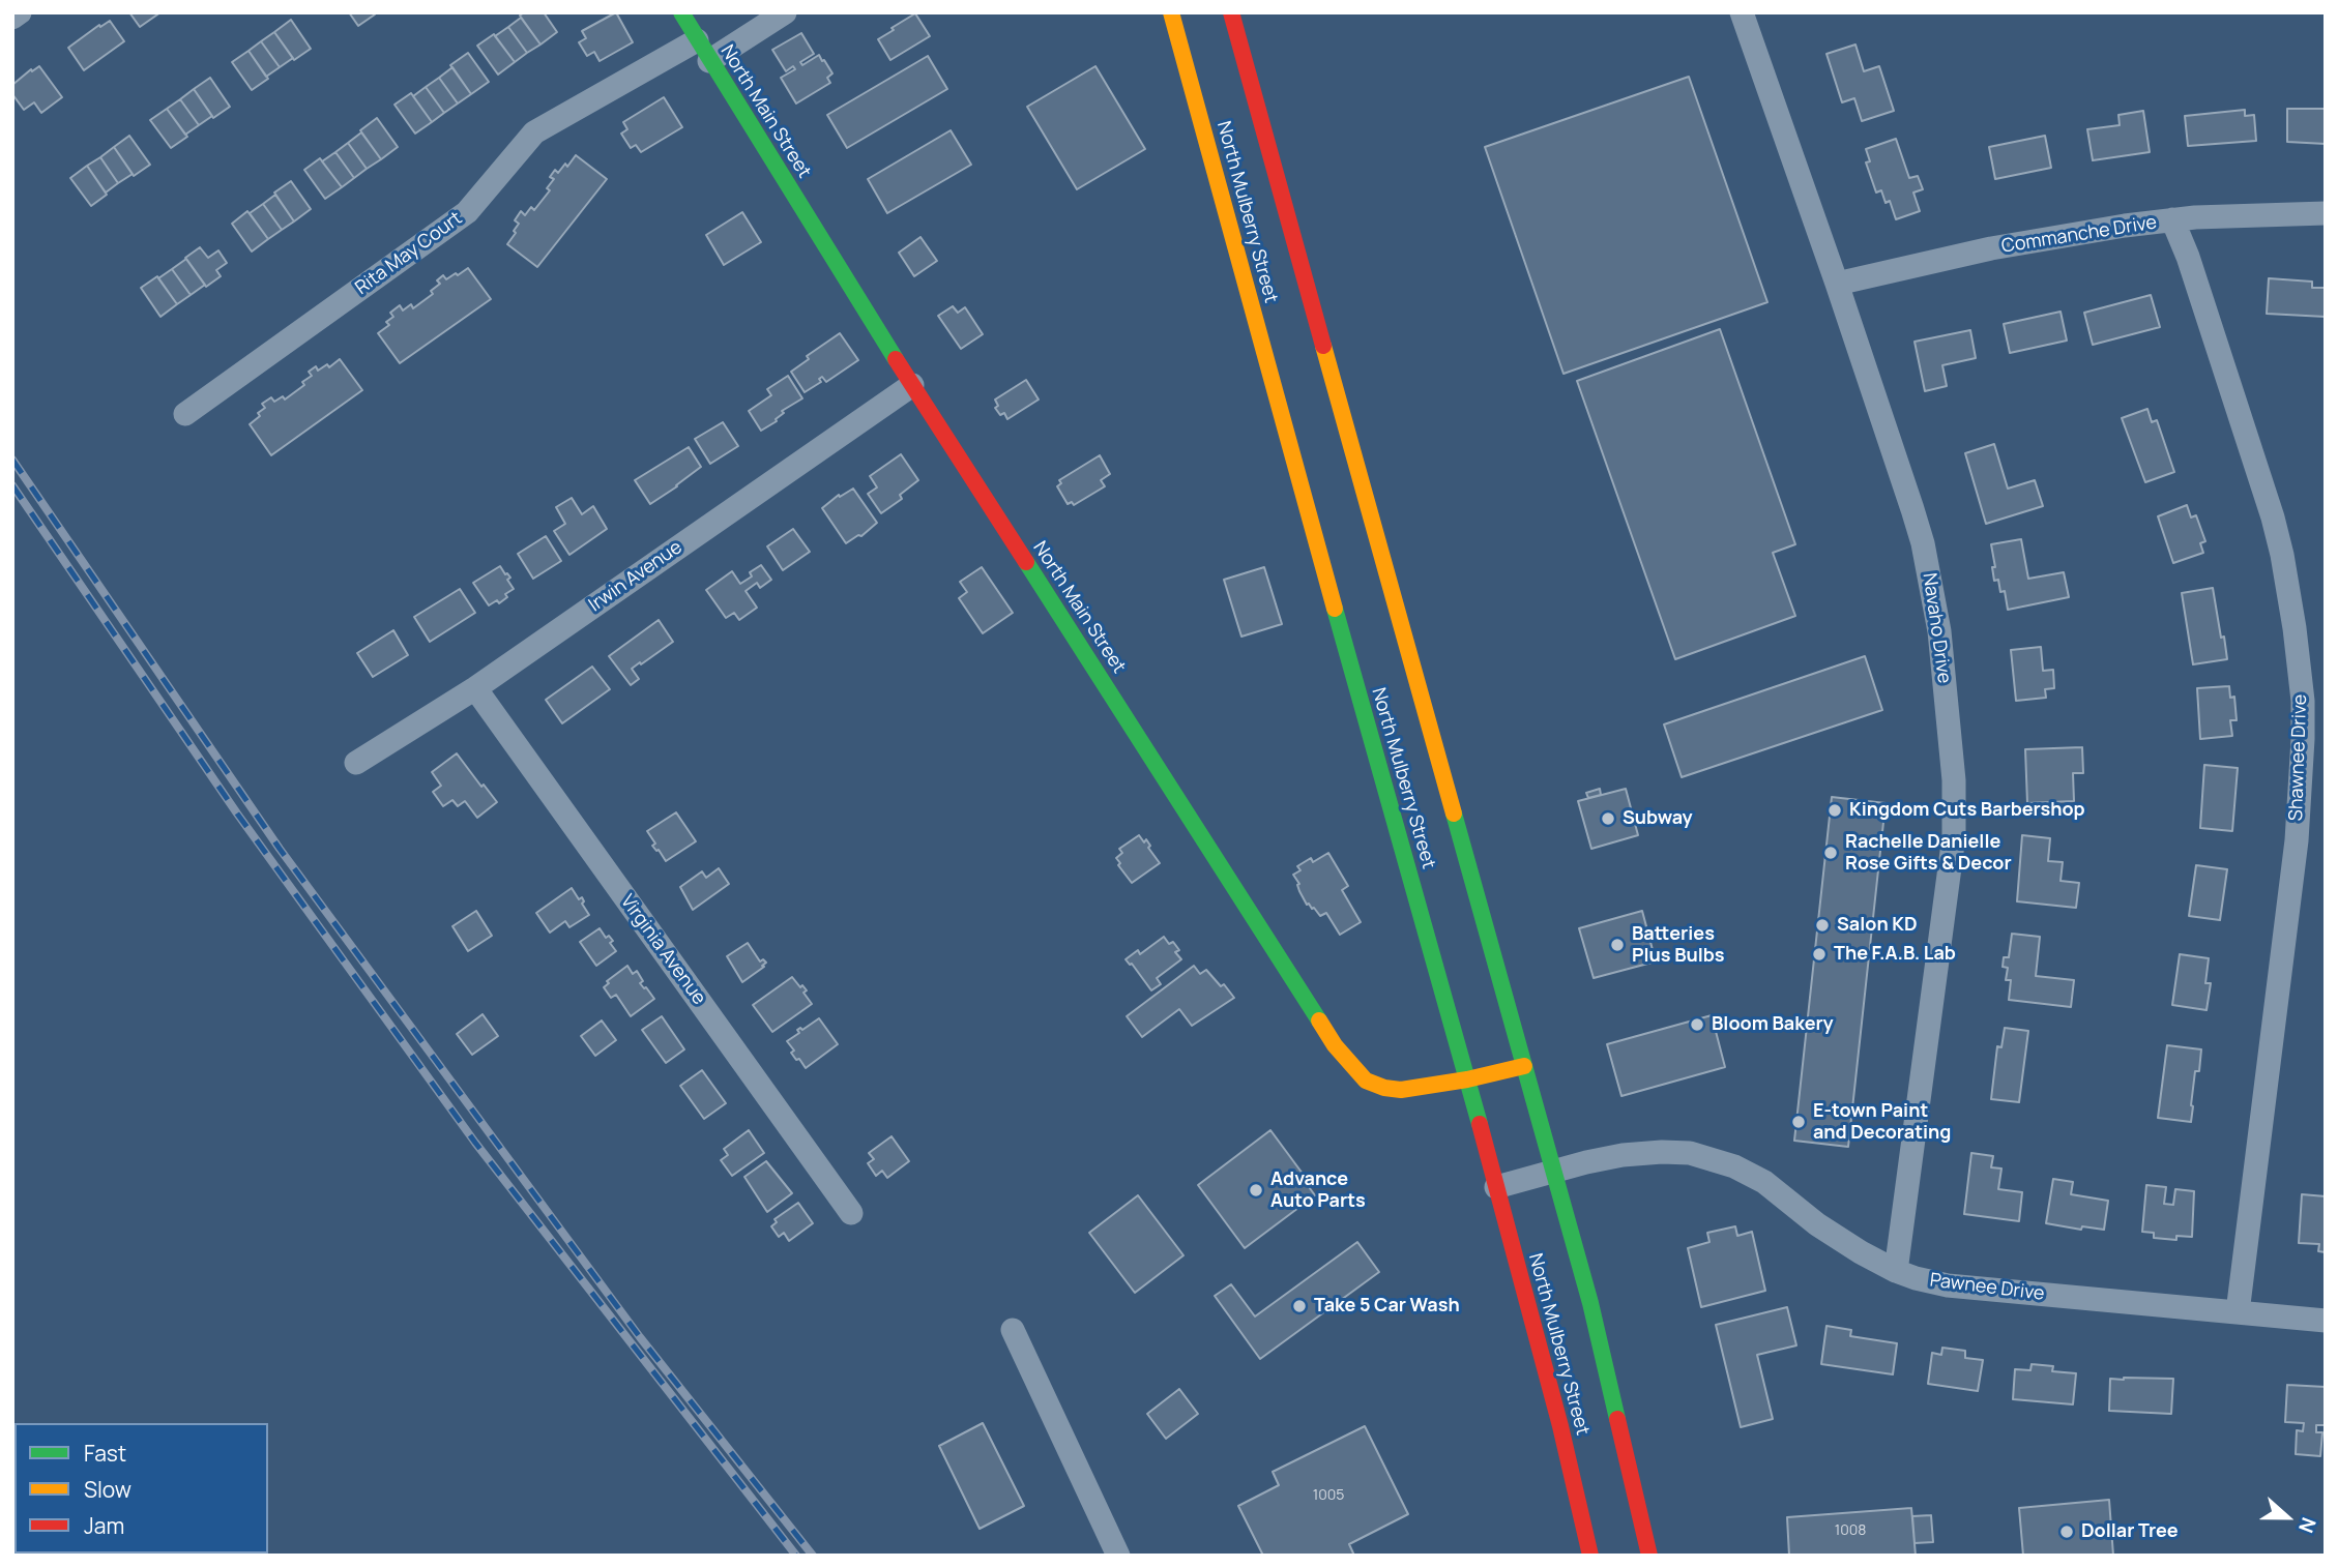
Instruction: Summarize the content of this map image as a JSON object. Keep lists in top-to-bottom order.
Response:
{
  "streets": {
    "main road": ["North Main Street", "North Mulberry Street"],
    "street": [
      "Commanche Drive",
      "Rita May Court",
      "Irwin Avenue",
      "Navaho Drive",
      "Shawnee Drive",
      "Virginia Avenue",
      "Pawnee Drive"
    ]
  },
  "crossings": [
    ["North Main Street", "North Mulberry Street"],
    ["North Main Street", "Rita May Court"],
    ["North Main Street", "Irwin Avenue"],
    ["North Mulberry Street", "Pawnee Drive"],
    ["Commanche Drive", "Navaho Drive"],
    ["Commanche Drive", "Shawnee Drive"],
    ["Irwin Avenue", "Virginia Avenue"],
    ["Navaho Drive", "Pawnee Drive"],
    ["Shawnee Drive", "Pawnee Drive"]
  ],
  "places": [
    "Kingdom Cuts Barbershop",
    "Subway",
    "Rachelle Danielle Rose Gifts & Decor",
    "Salon KD",
    "Batteries Plus Bulbs",
    "The F.A.B. Lab",
    "Bloom Bakery",
    "E-town Paint and Decorating",
    "Advance Auto Parts",
    "Take 5 Car Wash",
    "Dollar Tree"
  ],
  "house_numbers": ["1005", "1008"],
  "legend": ["Fast", "Slow", "Jam"],
  "north": "right"
}
